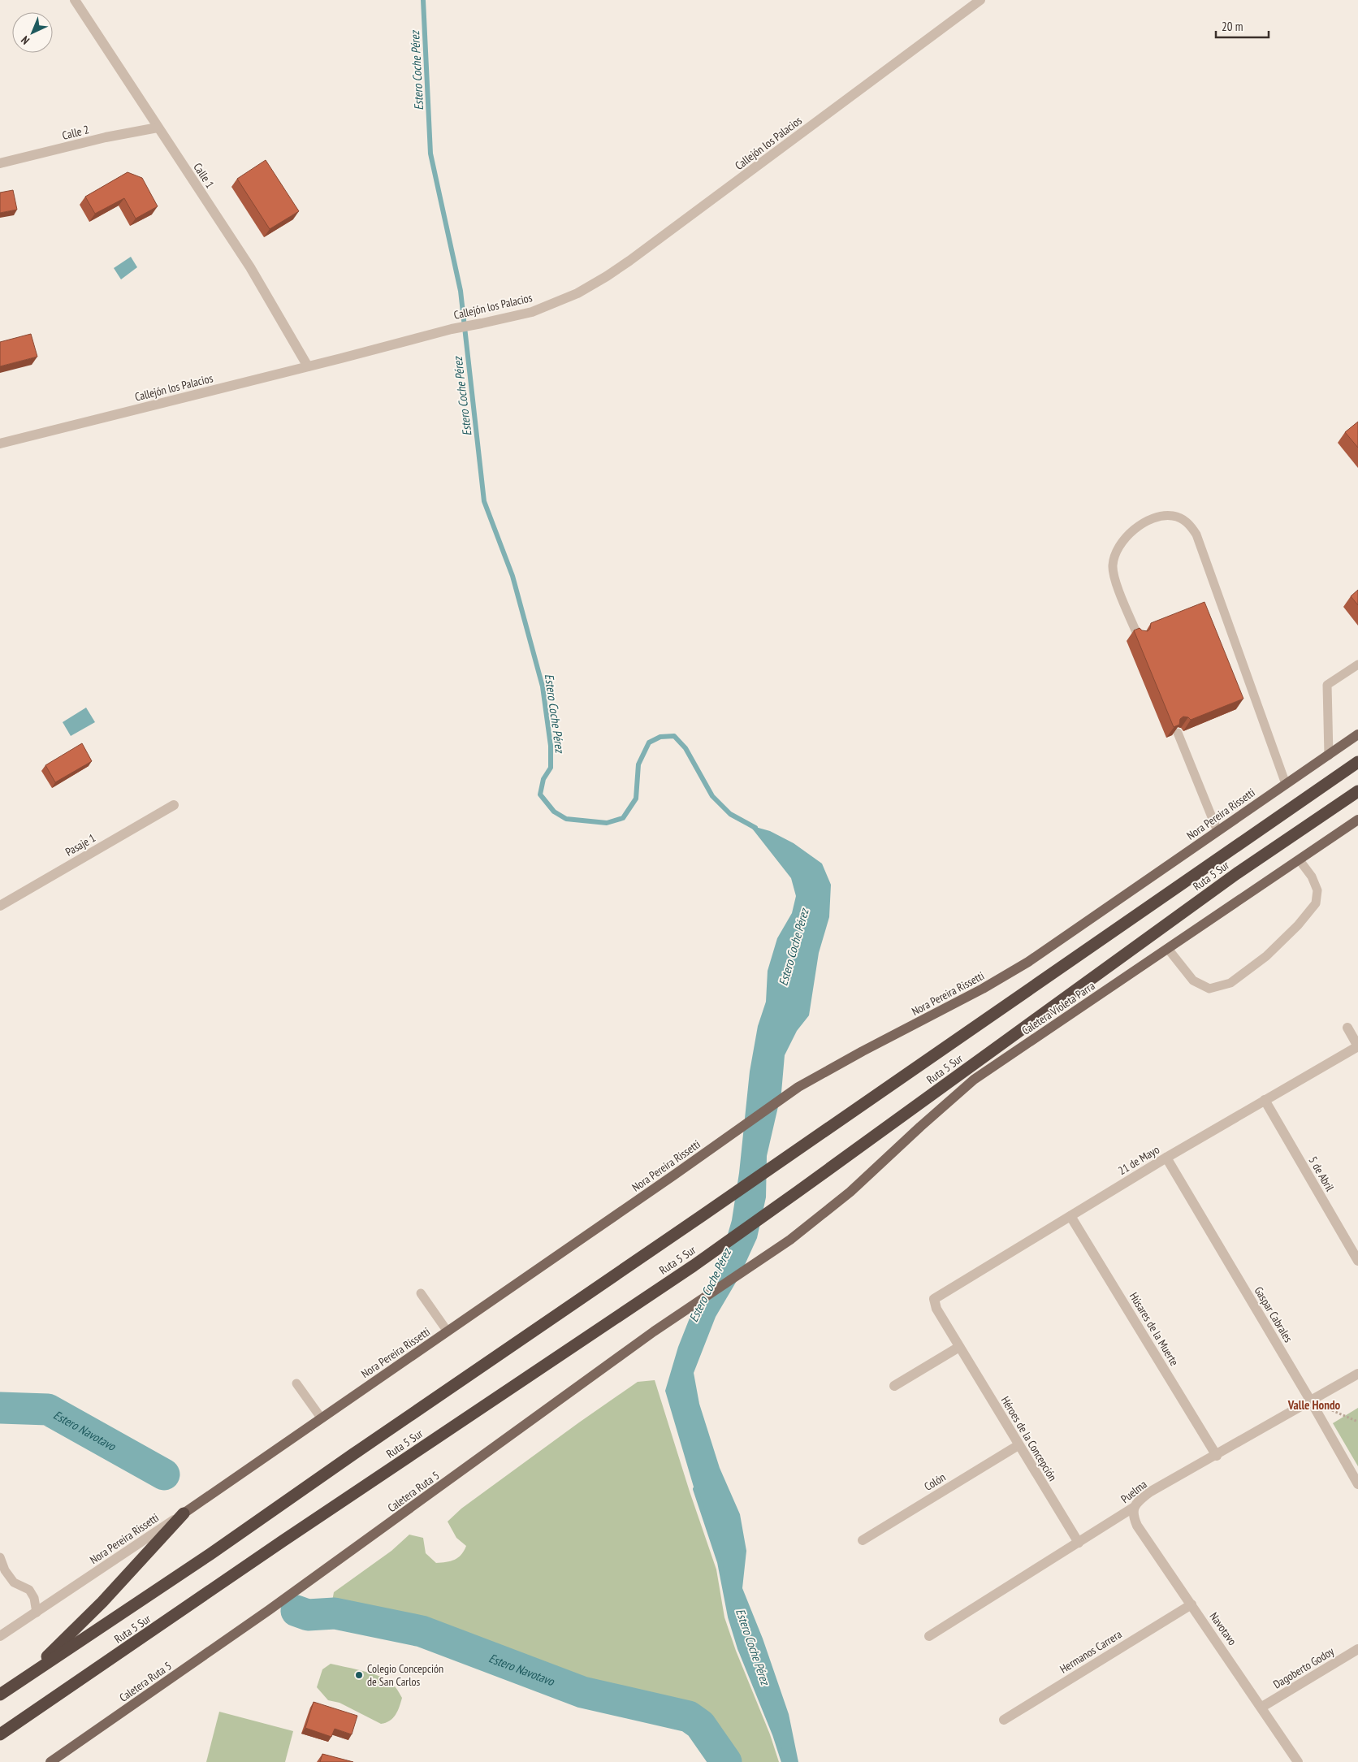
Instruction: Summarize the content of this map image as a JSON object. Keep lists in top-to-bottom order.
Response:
{
  "streets": {
    "highway": ["Ruta 5 Sur"],
    "main road": ["Nora Pereira Rissetti", "Caletera Violeta Parra", "Caletera Ruta 5"],
    "street": [
      "Calle 2",
      "Callejón los Palacios",
      "Calle 1",
      "Pasaje 1",
      "21 de Mayo",
      "5 de Abril",
      "Gaspar Cabrales",
      "Húsares de la Muerte",
      "Héroes de la Concepción",
      "Colón",
      "Puelma",
      "Navotavo",
      "Hermanos Carrera",
      "Dagoberto Godoy"
    ]
  },
  "crossings": [
    ["Calle 2", "Calle 1"],
    ["Callejón los Palacios", "Calle 1"],
    ["Caletera Violeta Parra", "Caletera Ruta 5"],
    ["21 de Mayo", "5 de Abril"],
    ["21 de Mayo", "Gaspar Cabrales"],
    ["21 de Mayo", "Húsares de la Muerte"],
    ["21 de Mayo", "Héroes de la Concepción"],
    ["Gaspar Cabrales", "Puelma"],
    ["Húsares de la Muerte", "Puelma"],
    ["Héroes de la Concepción", "Colón"],
    ["Héroes de la Concepción", "Puelma"],
    ["Puelma", "Navotavo"],
    ["Navotavo", "Hermanos Carrera"],
    ["Navotavo", "Dagoberto Godoy"]
  ],
  "districts": ["Valle Hondo"],
  "water": ["Estero Coche Pérez", "Estero Navotavo"],
  "places": ["Colegio Concepción de San Carlos"],
  "scale_bar": "20 m",
  "north": "bottom left"
}
